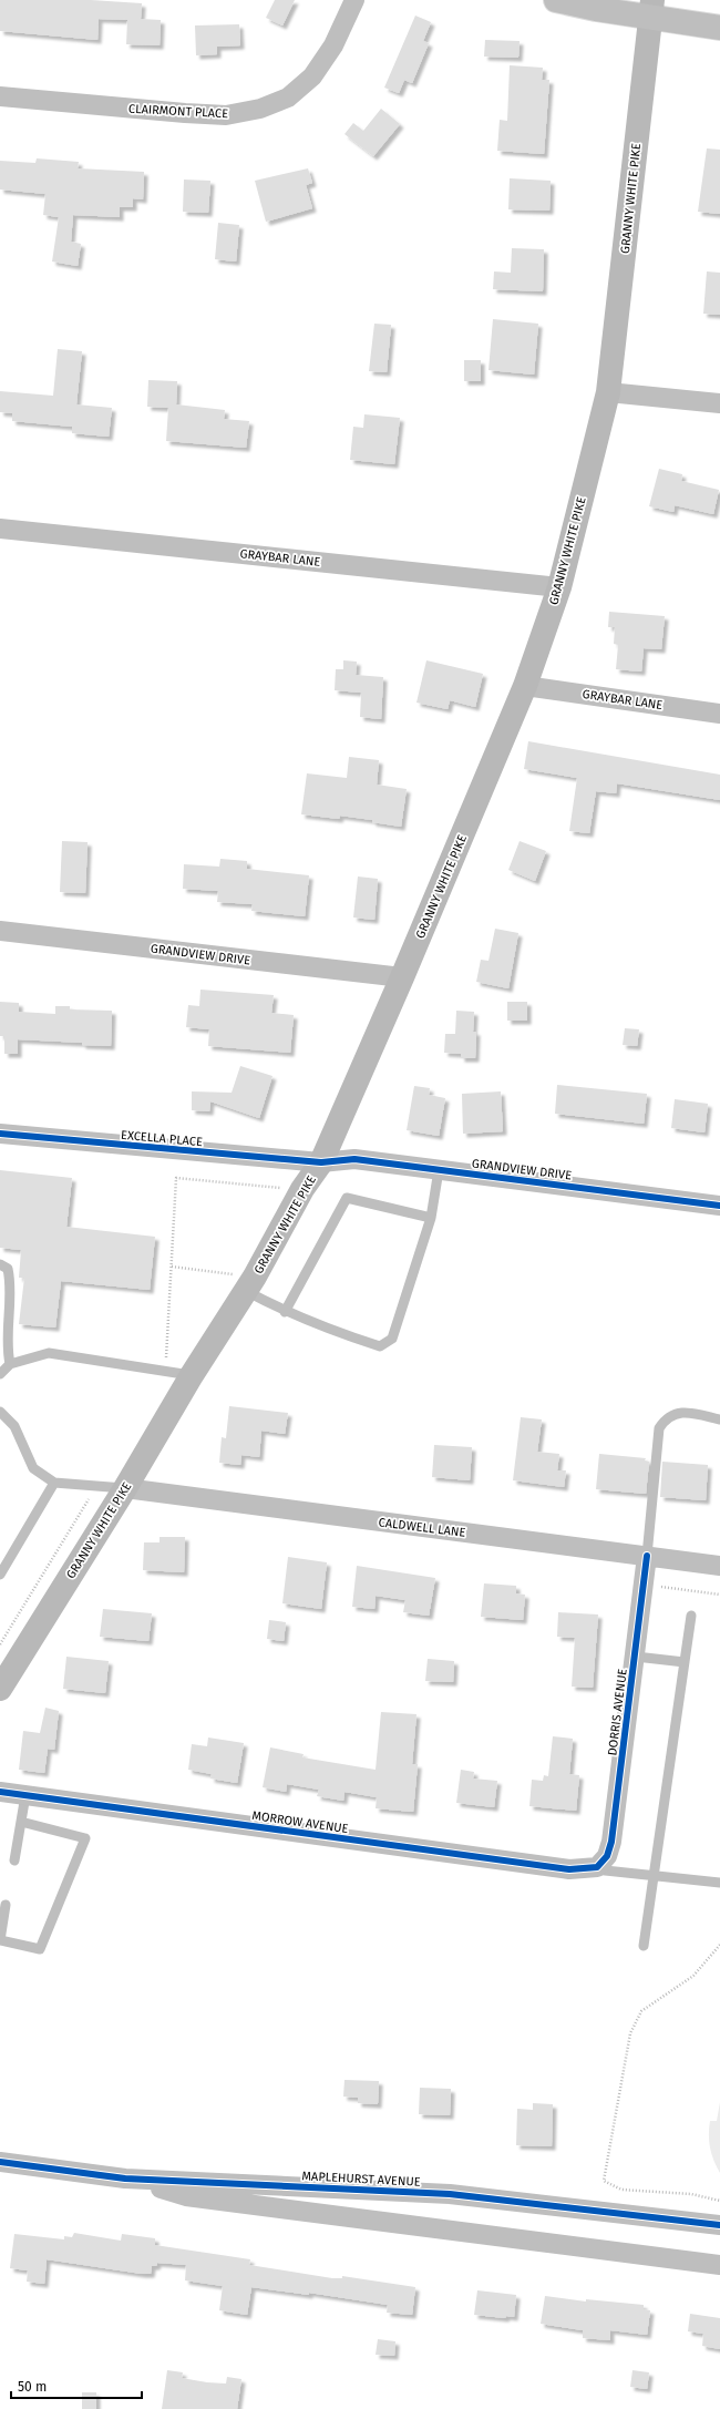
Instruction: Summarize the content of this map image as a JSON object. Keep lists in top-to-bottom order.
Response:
{
  "streets": {
    "main road": ["GRANNY WHITE PIKE"],
    "street": [
      "CLAIRMONT PLACE",
      "GRAYBAR LANE",
      "GRANDVIEW DRIVE",
      "EXCELLA PLACE",
      "CALDWELL LANE",
      "DORRIS AVENUE",
      "MORROW AVENUE",
      "MAPLEHURST AVENUE"
    ]
  },
  "crossings": [
    ["GRANNY WHITE PIKE", "GRAYBAR LANE"],
    ["GRANNY WHITE PIKE", "GRANDVIEW DRIVE"],
    ["GRANNY WHITE PIKE", "EXCELLA PLACE"],
    ["GRANNY WHITE PIKE", "CALDWELL LANE"],
    ["GRANDVIEW DRIVE", "EXCELLA PLACE"],
    ["CALDWELL LANE", "DORRIS AVENUE"],
    ["DORRIS AVENUE", "MORROW AVENUE"]
  ],
  "scale_bar": "50 m"
}
